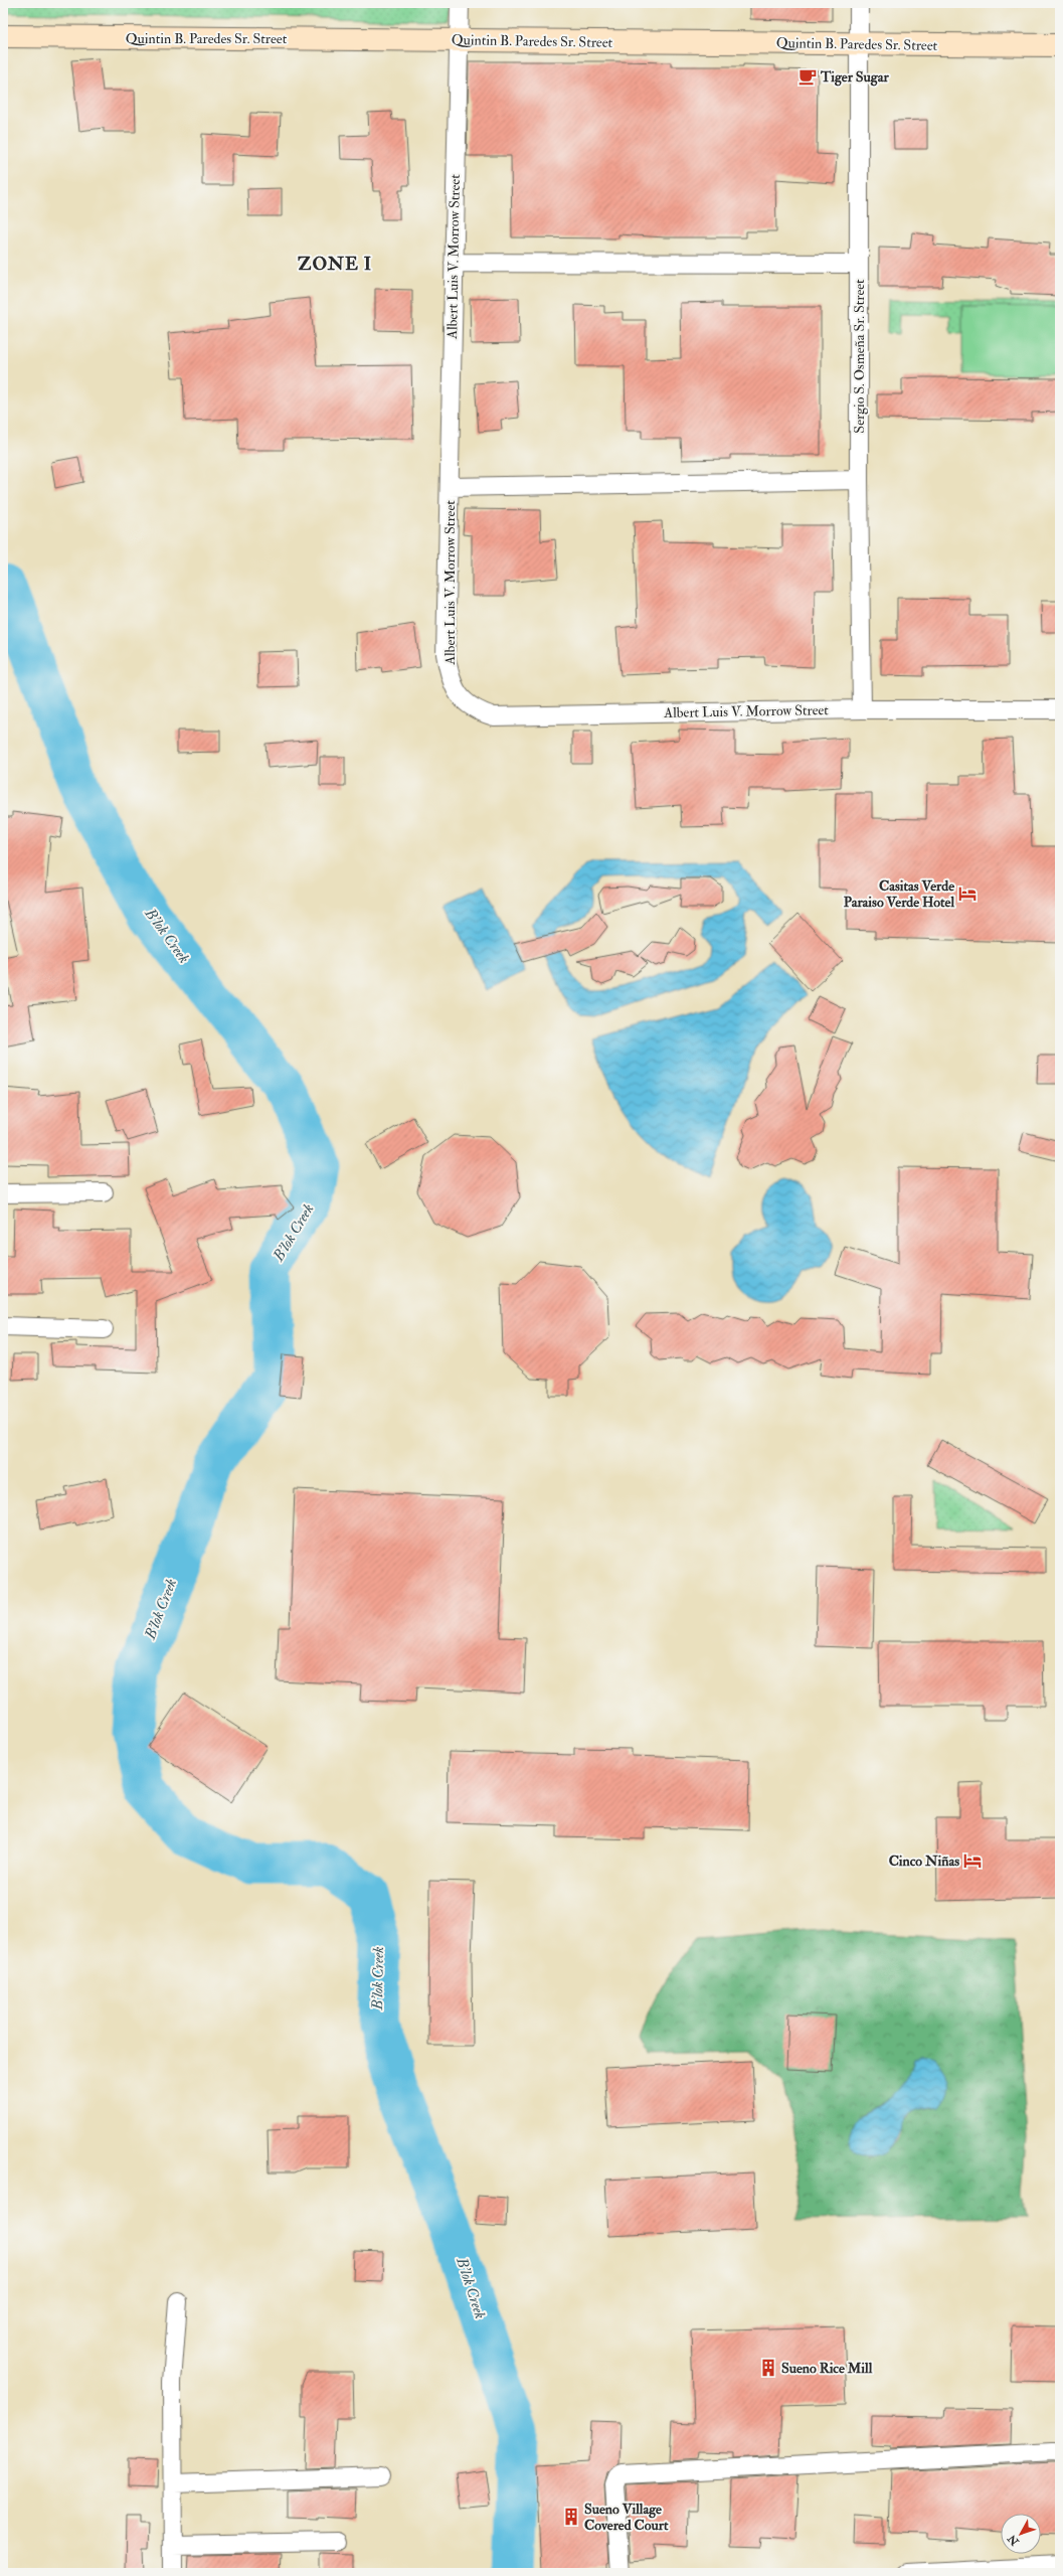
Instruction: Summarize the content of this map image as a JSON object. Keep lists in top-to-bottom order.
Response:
{
  "streets": {
    "main road": ["Quintin B. Paredes Sr. Street"],
    "street": ["Albert Luis V. Morrow Street", "Sergio S. Osmeña Sr. Street"]
  },
  "crossings": [
    ["Quintin B. Paredes Sr. Street", "Albert Luis V. Morrow Street"],
    ["Quintin B. Paredes Sr. Street", "Sergio S. Osmeña Sr. Street"],
    ["Albert Luis V. Morrow Street", "Sergio S. Osmeña Sr. Street"]
  ],
  "districts": ["ZONE I"],
  "water": ["B'lok Creek"],
  "places": {
    "cafe": ["Tiger Sugar"],
    "hotel": ["Casitas Verde Paraiso Verde Hotel", "Cinco Niñas"],
    "building": ["Sueno Rice Mill", "Sueno Village Covered Court"]
  },
  "north": "bottom left"
}
